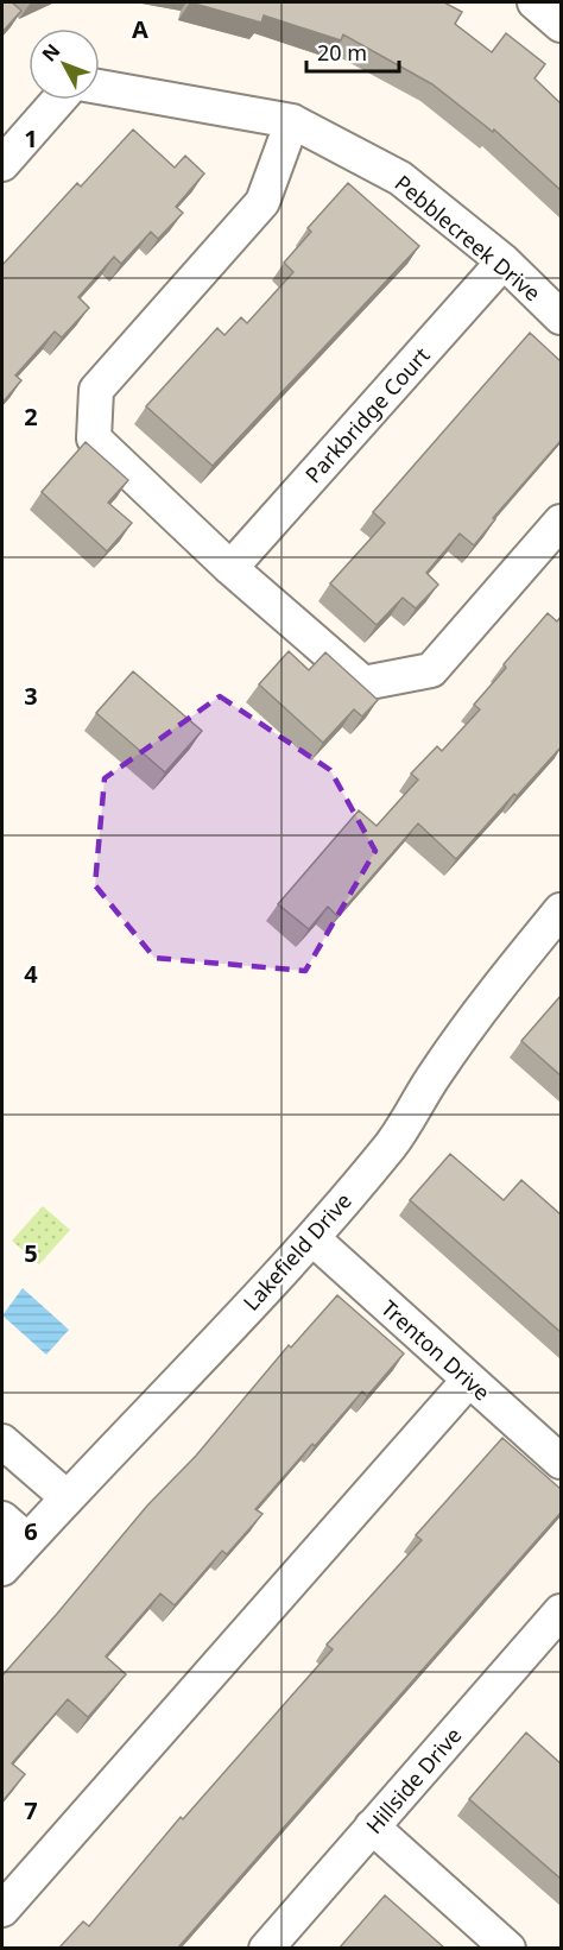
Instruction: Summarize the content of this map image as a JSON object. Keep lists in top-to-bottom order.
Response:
{
  "streets": {
    "street": [
      "Pebblecreek Drive",
      "Parkbridge Court",
      "Lakefield Drive",
      "Trenton Drive",
      "Hillside Drive"
    ]
  },
  "crossings": [
    ["Pebblecreek Drive", "Parkbridge Court"],
    ["Lakefield Drive", "Trenton Drive"]
  ],
  "scale_bar": "20 m",
  "north": "top left",
  "grid": {
    "columns": ["A"],
    "rows": [
      "1",
      "2",
      "3",
      "4",
      "5",
      "6",
      "7"
    ]
  }
}
